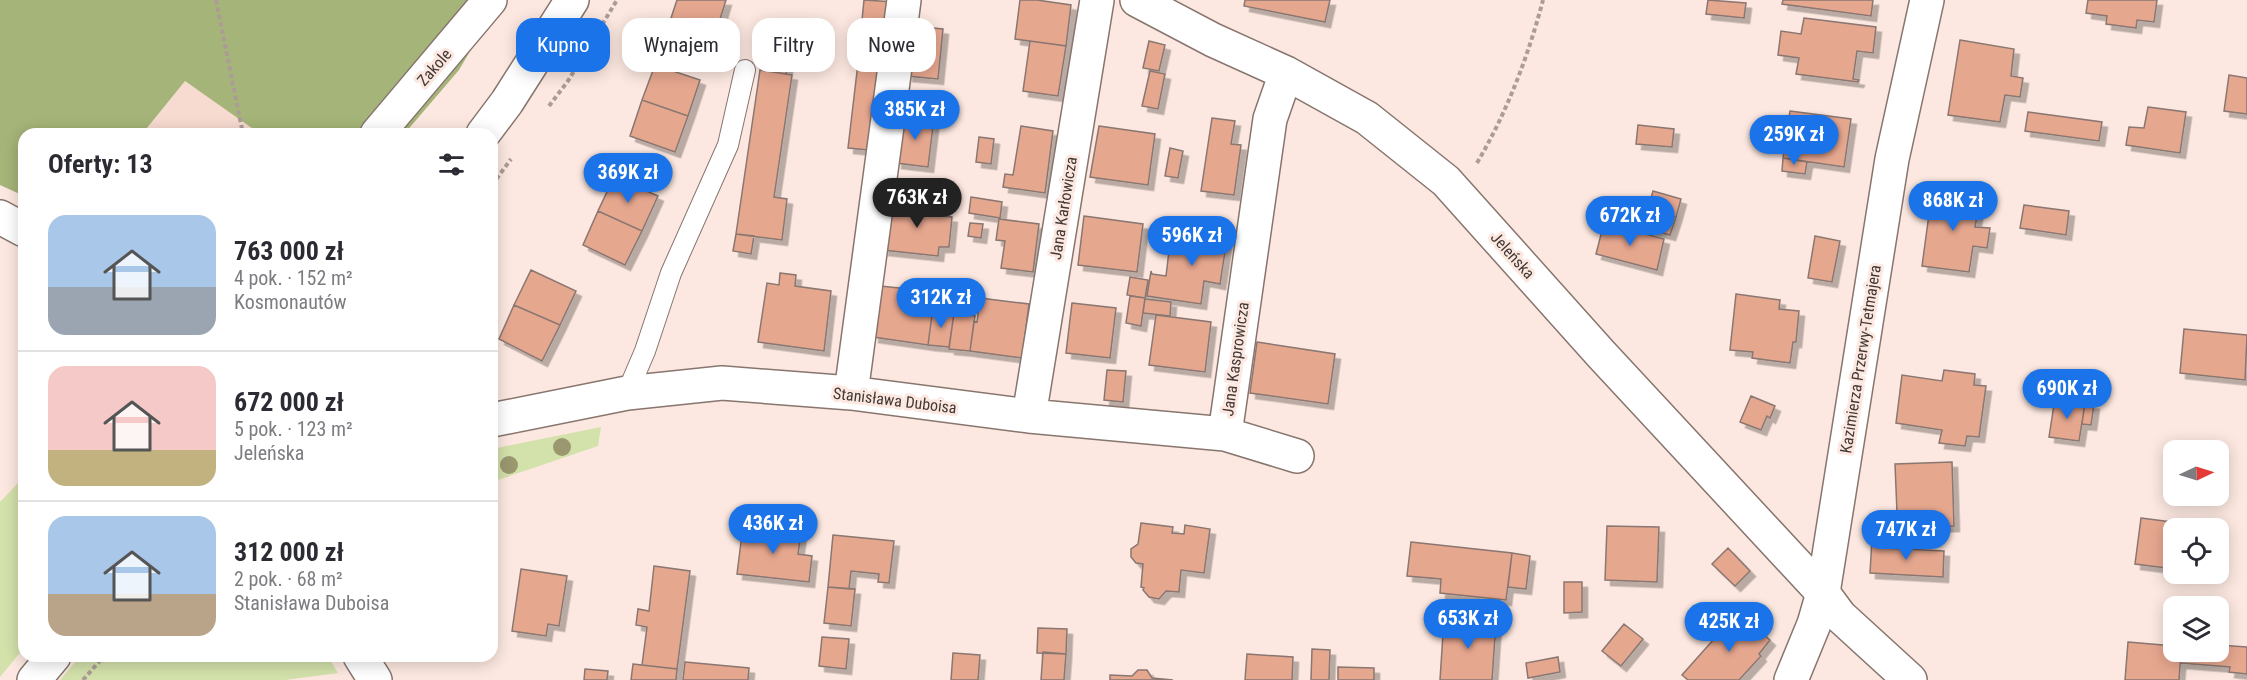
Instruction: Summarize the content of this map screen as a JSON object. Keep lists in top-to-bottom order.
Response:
{
  "streets": {
    "street": [
      "Zakole",
      "Jana Karłowicza",
      "Jeleńska",
      "Jana Kasprowicza",
      "Kazimierza Przerwy-Tetmajera",
      "Stanisława Duboisa"
    ]
  },
  "crossings": [
    ["Jana Karłowicza", "Stanisława Duboisa"],
    ["Jeleńska", "Jana Kasprowicza"],
    ["Jeleńska", "Kazimierza Przerwy-Tetmajera"],
    ["Jana Kasprowicza", "Stanisława Duboisa"]
  ],
  "north": "right",
  "page": {
    "chip": [
      "Kupno",
      "Wynajem",
      "Filtry",
      "Nowe"
    ],
    "price": [
      "385K zł",
      "259K zł",
      "369K zł",
      "763K zł",
      "868K zł",
      "672K zł",
      "596K zł",
      "312K zł",
      "690K zł",
      "436K zł",
      "747K zł",
      "653K zł",
      "425K zł"
    ],
    "heading": "Oferty: 13",
    "list": [
      {
        "name": "763 000 zł",
        "note": "4 pok. · 152 m² · Kosmonautów"
      },
      {
        "name": "672 000 zł",
        "note": "5 pok. · 123 m² · Jeleńska"
      },
      {
        "name": "312 000 zł",
        "note": "2 pok. · 68 m² · Stanisława Duboisa"
      }
    ]
  }
}
